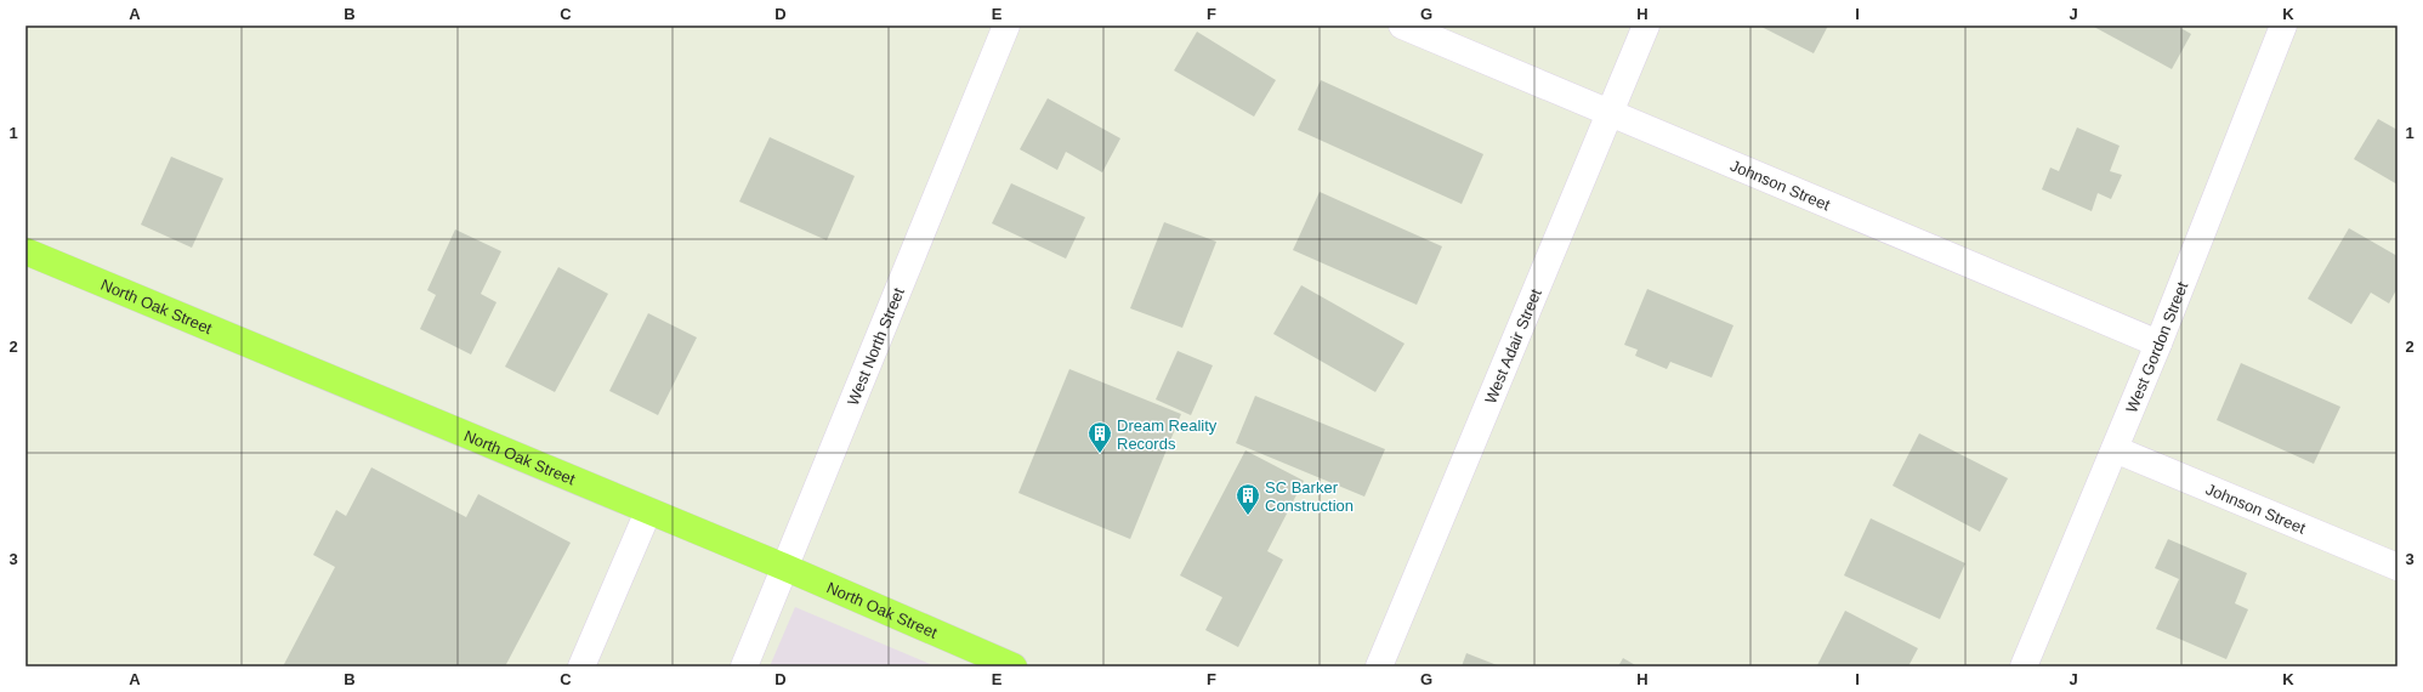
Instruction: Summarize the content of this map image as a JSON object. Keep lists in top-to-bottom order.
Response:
{
  "streets": {
    "main road": ["North Oak Street"],
    "street": [
      "Johnson Street",
      "West North Street",
      "West Adair Street",
      "West Gordon Street"
    ]
  },
  "crossings": [
    ["Johnson Street", "West Adair Street"],
    ["Johnson Street", "West Gordon Street"],
    ["North Oak Street", "West North Street"]
  ],
  "places": {
    "building": ["Dream Reality Records", "SC Barker Construction"]
  },
  "grid": {
    "columns": [
      "A",
      "B",
      "C",
      "D",
      "E",
      "F",
      "G",
      "H",
      "I",
      "J",
      "K"
    ],
    "rows": ["1", "2", "3"]
  }
}
